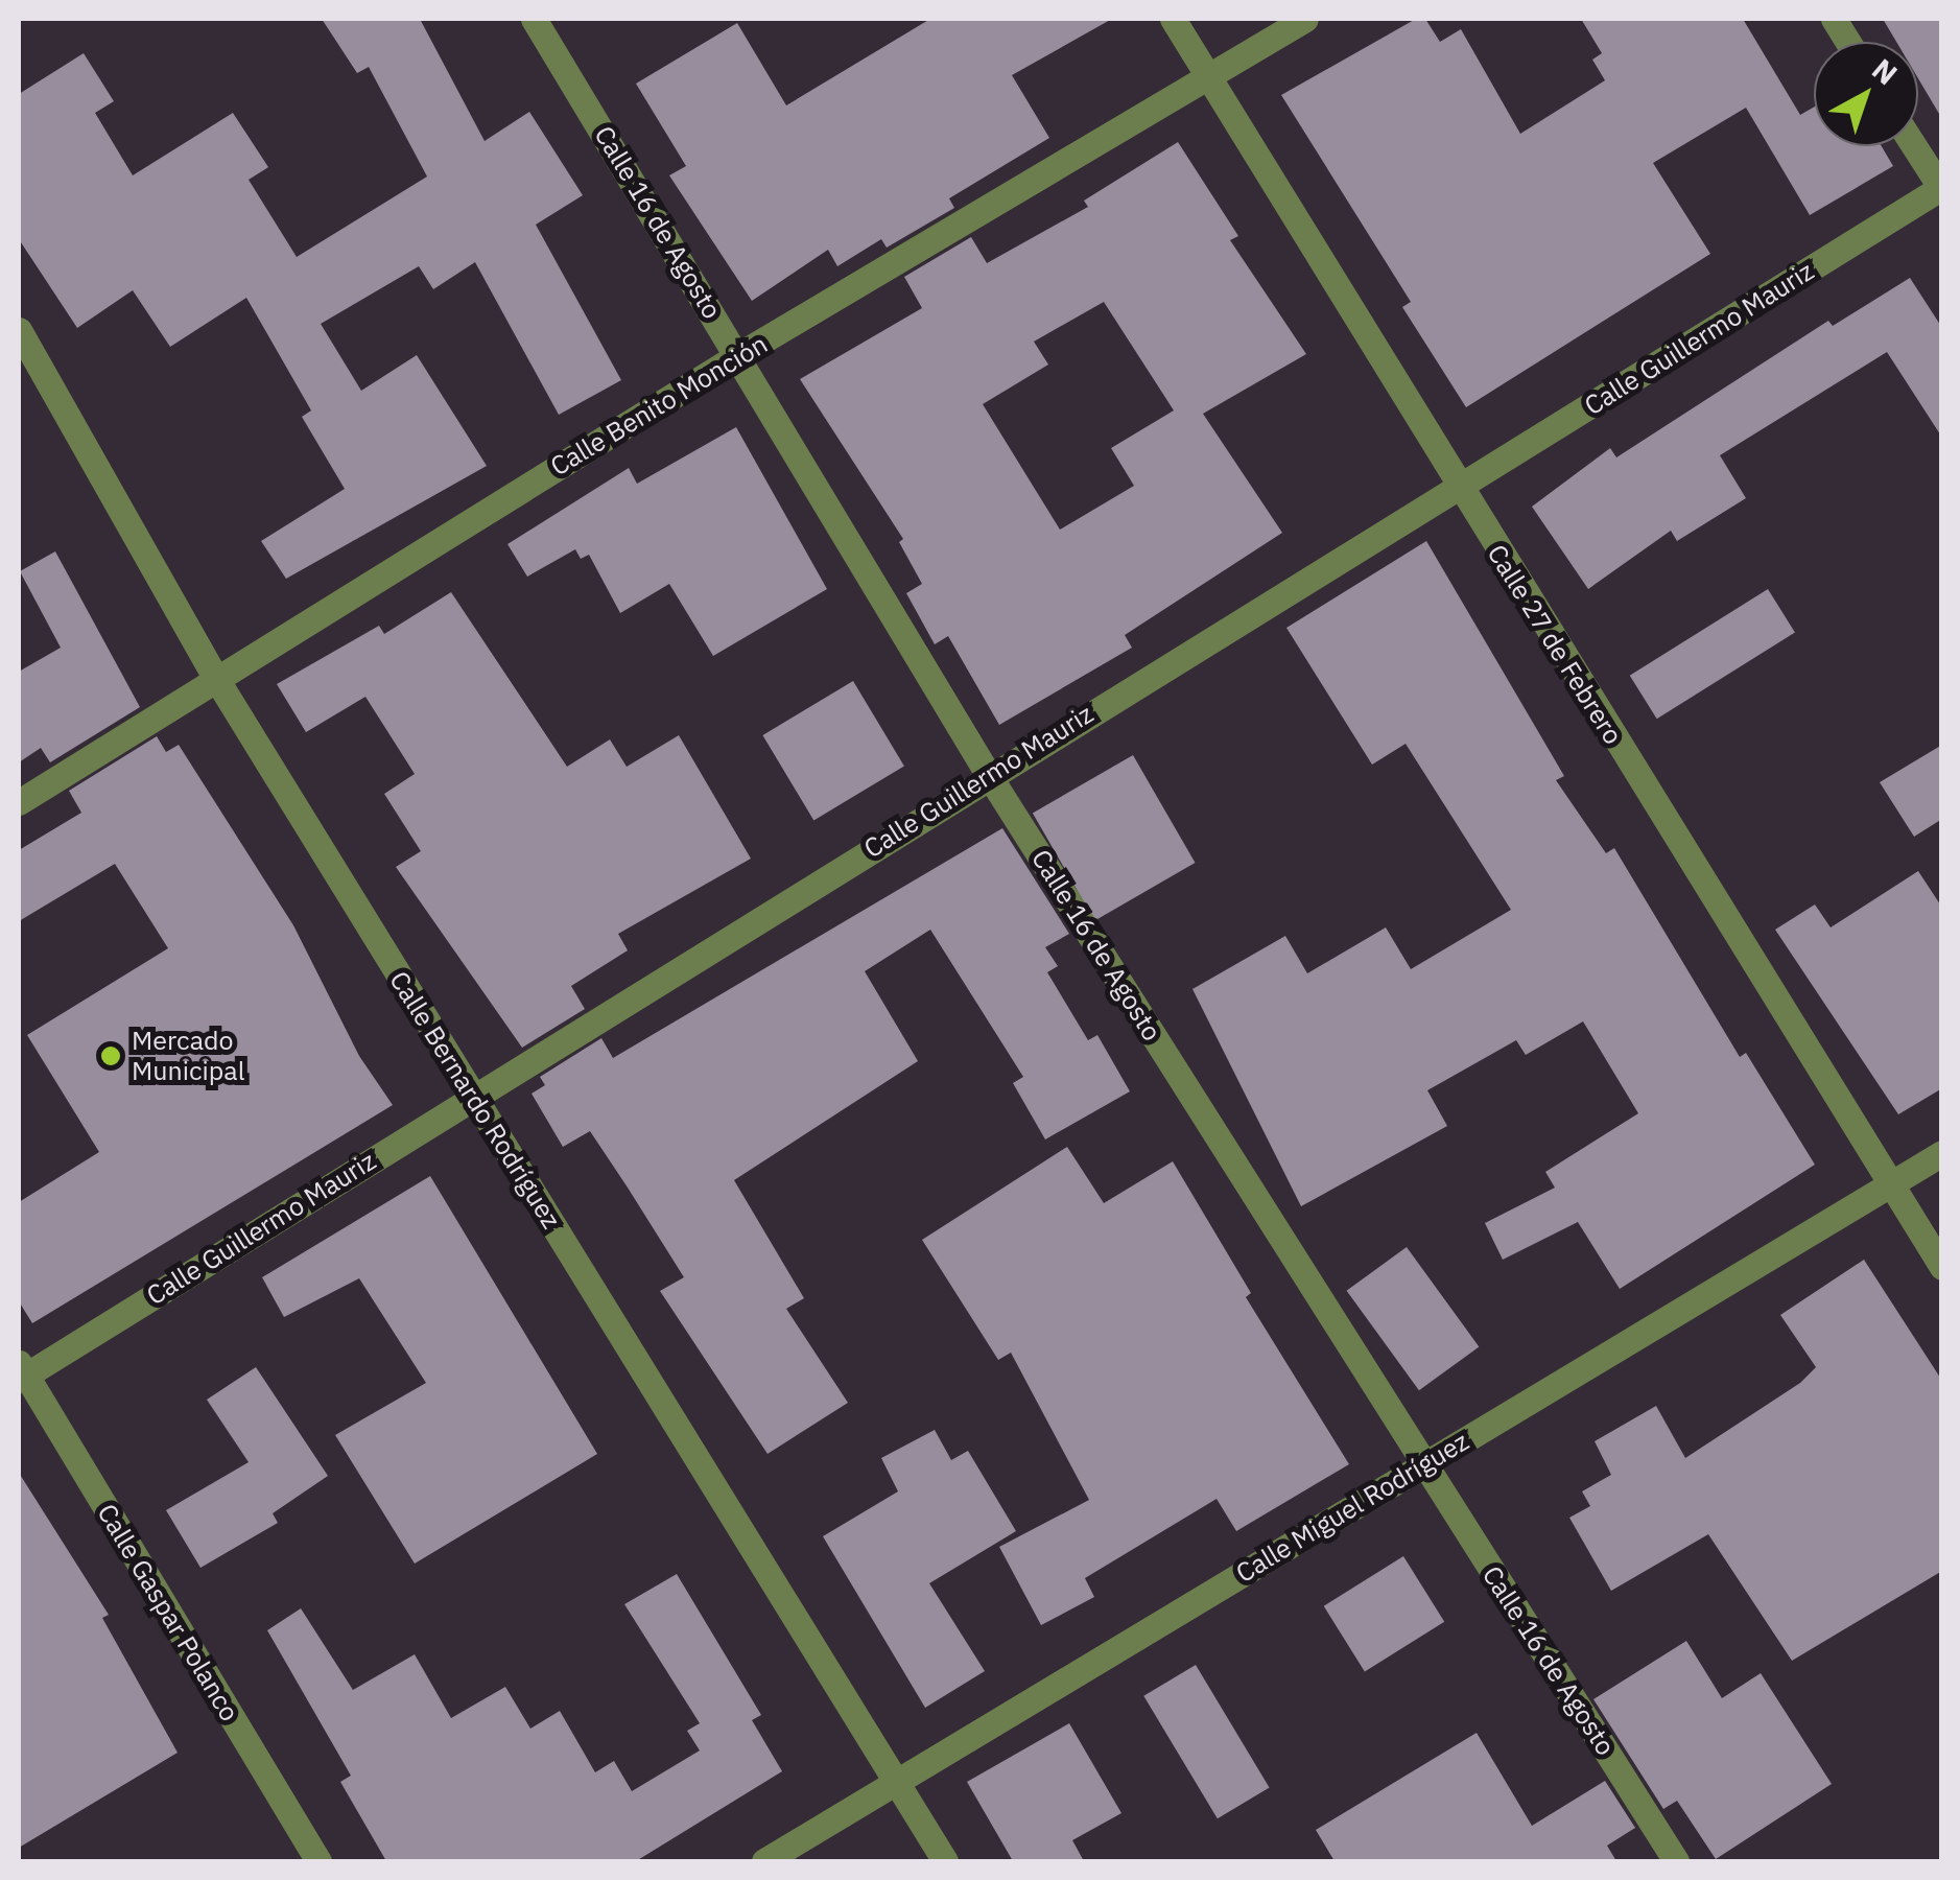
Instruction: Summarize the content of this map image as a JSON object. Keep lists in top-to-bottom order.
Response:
{
  "streets": {
    "street": [
      "Calle 16 de Agosto",
      "Calle Guillermo Mauriz",
      "Calle Benito Monción",
      "Calle 27 de Febrero",
      "Calle Bernardo Rodríguez",
      "Calle Miguel Rodríguez",
      "Calle Gaspar Polanco"
    ]
  },
  "crossings": [
    ["Calle 16 de Agosto", "Calle Guillermo Mauriz"],
    ["Calle 16 de Agosto", "Calle Benito Monción"],
    ["Calle 16 de Agosto", "Calle Miguel Rodríguez"],
    ["Calle Guillermo Mauriz", "Calle 27 de Febrero"],
    ["Calle Guillermo Mauriz", "Calle Bernardo Rodríguez"],
    ["Calle Guillermo Mauriz", "Calle Gaspar Polanco"],
    ["Calle Benito Monción", "Calle 27 de Febrero"],
    ["Calle Benito Monción", "Calle Bernardo Rodríguez"],
    ["Calle 27 de Febrero", "Calle Miguel Rodríguez"],
    ["Calle Bernardo Rodríguez", "Calle Miguel Rodríguez"]
  ],
  "places": ["Mercado Municipal"],
  "north": "top right"
}
